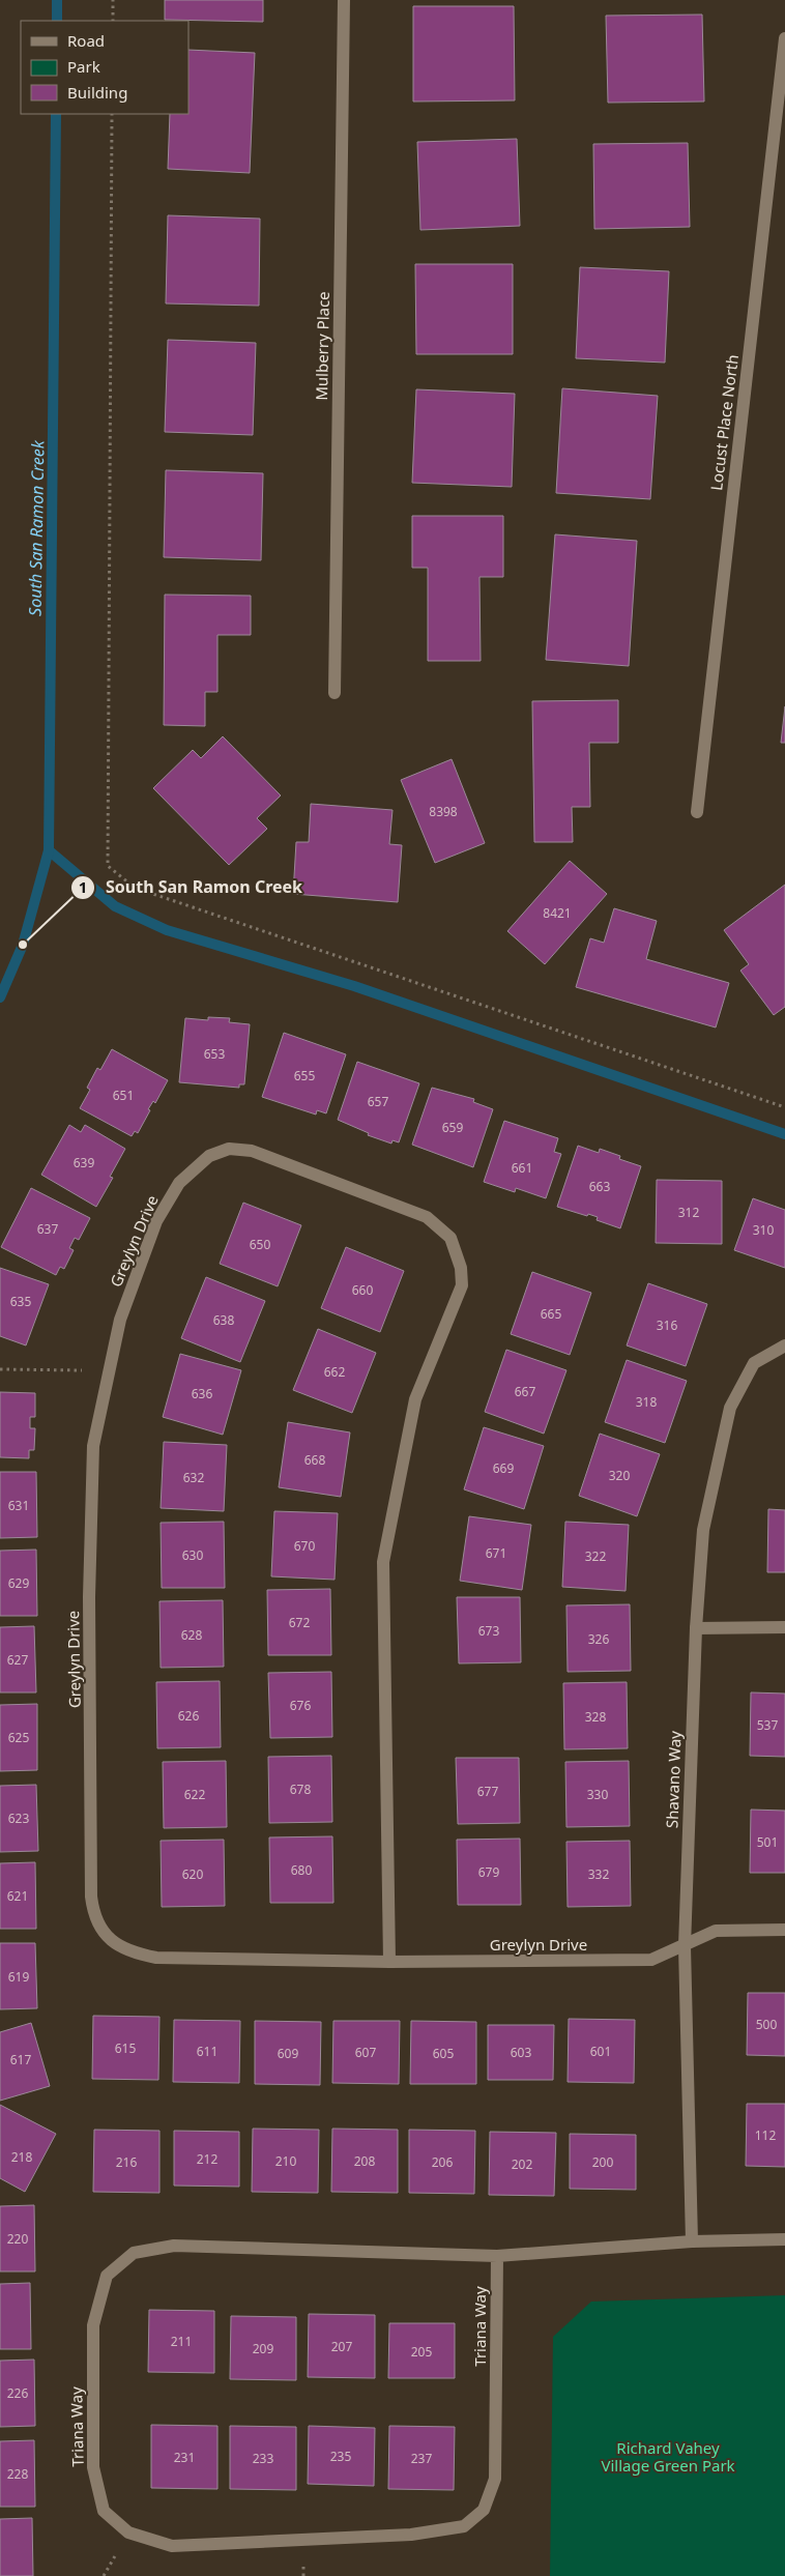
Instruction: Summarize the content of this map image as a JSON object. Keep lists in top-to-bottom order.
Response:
{
  "streets": {
    "street": [
      "Mulberry Place",
      "Locust Place North",
      "Greylyn Drive",
      "Shavano Way",
      "Triana Way"
    ]
  },
  "crossings": [
    ["Greylyn Drive", "Shavano Way"],
    ["Shavano Way", "Triana Way"]
  ],
  "water": ["South San Ramon Creek"],
  "parks": ["Richard Vahey Village Green Park"],
  "places": ["South San Ramon Creek"],
  "house_numbers": [
    "8398",
    "8421",
    "653",
    "655",
    "651",
    "657",
    "659",
    "639",
    "661",
    "663",
    "312",
    "637",
    "310",
    "650",
    "660",
    "635",
    "665",
    "638",
    "316",
    "662",
    "667",
    "636",
    "318",
    "668",
    "669",
    "320",
    "632",
    "631",
    "670",
    "671",
    "630",
    "322",
    "629",
    "672",
    "673",
    "628",
    "326",
    "627",
    "676",
    "626",
    "328",
    "537",
    "625",
    "678",
    "677",
    "622",
    "330",
    "623",
    "501",
    "680",
    "679",
    "620",
    "332",
    "621",
    "619",
    "500",
    "615",
    "611",
    "601",
    "607",
    "603",
    "609",
    "605",
    "617",
    "112",
    "218",
    "212",
    "210",
    "208",
    "216",
    "206",
    "200",
    "202",
    "220",
    "211",
    "207",
    "209",
    "205",
    "226",
    "235",
    "231",
    "233",
    "237",
    "228"
  ],
  "legend": ["Road", "Park", "Building"]
}
